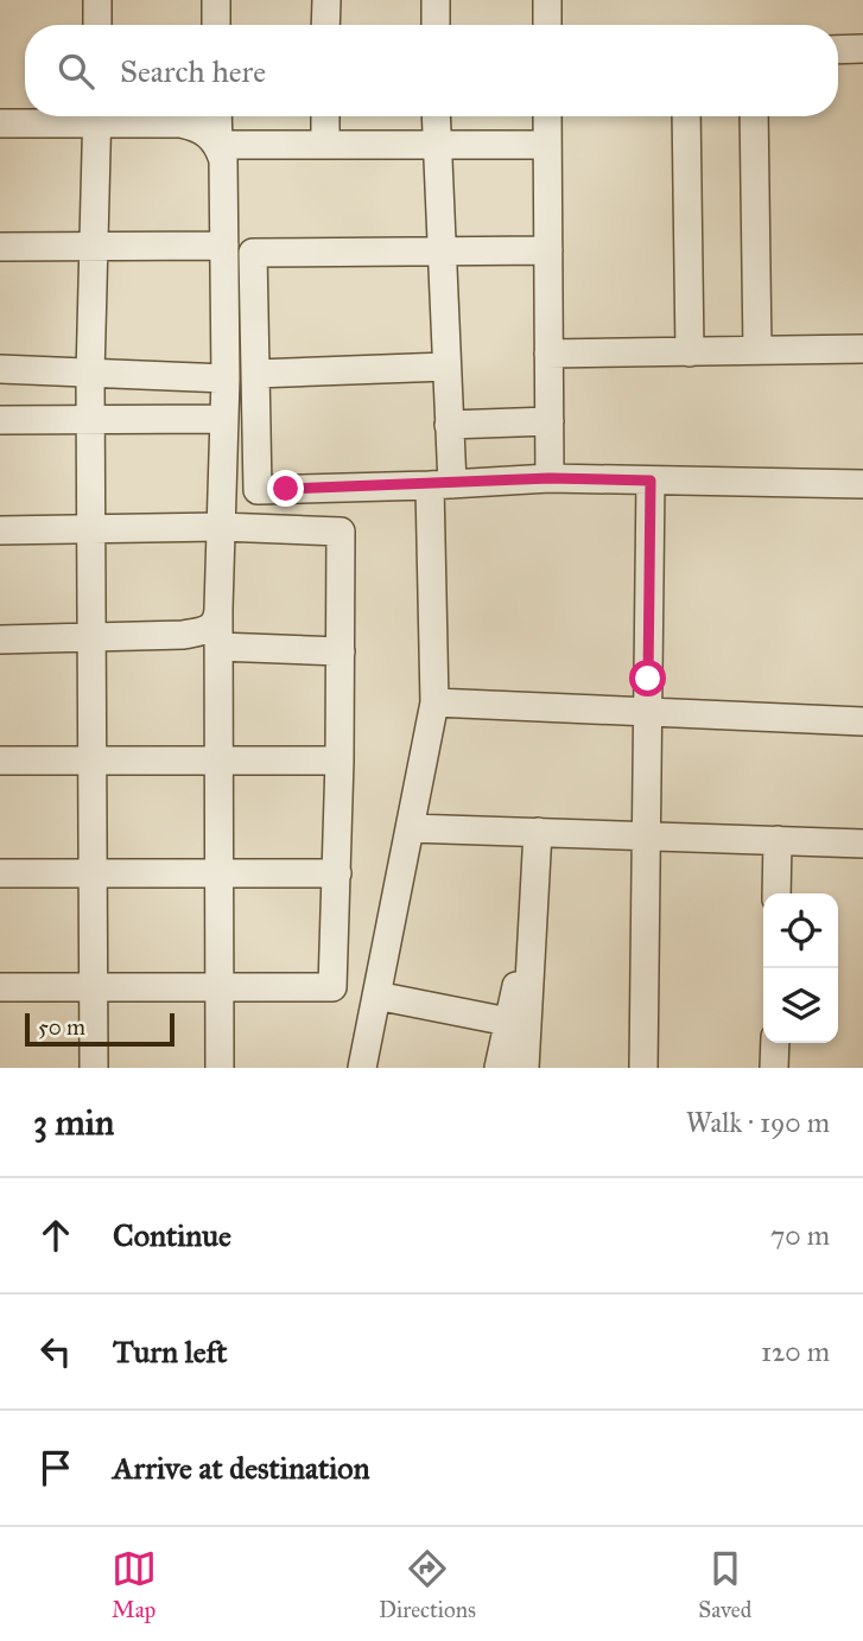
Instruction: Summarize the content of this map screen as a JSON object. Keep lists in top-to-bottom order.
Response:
{
  "scale_bar": "50 m",
  "page": {
    "search": "Search here",
    "scale": "50 m",
    "heading": ["3 min", "Walk · 190 m"],
    "list": [
      ["Continue", "70 m"],
      ["Turn left", "120 m"],
      "Arrive at destination"
    ],
    "nav": ["Map", "Directions", "Saved"]
  }
}
